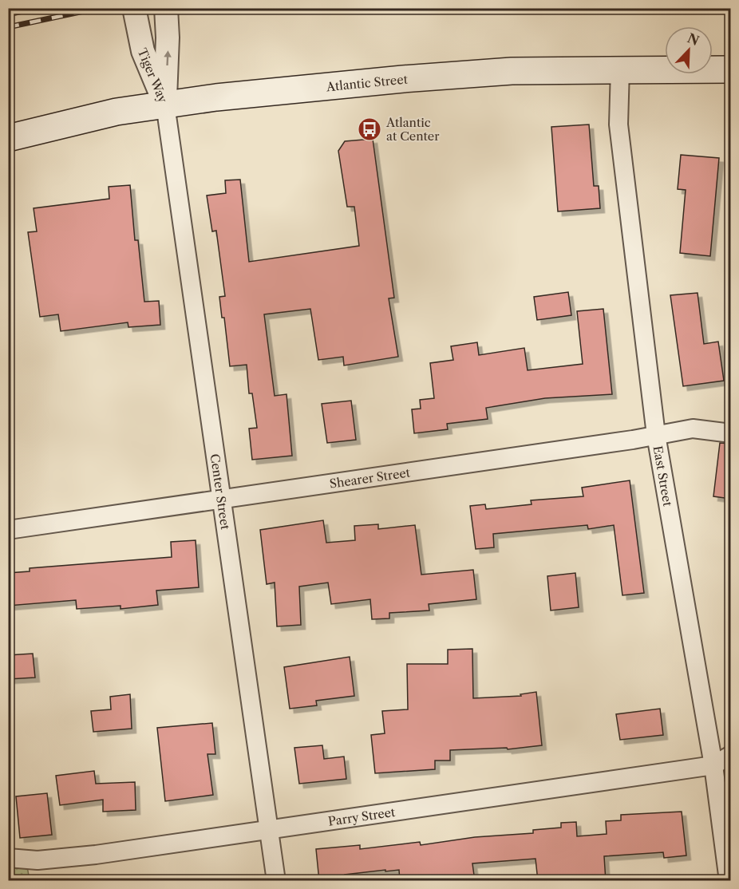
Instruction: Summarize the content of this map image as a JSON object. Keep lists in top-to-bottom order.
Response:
{
  "streets": {
    "main road": ["Atlantic Street"],
    "street": [
      "Tiger Way",
      "East Street",
      "Shearer Street",
      "Center Street",
      "Parry Street"
    ]
  },
  "crossings": [
    ["Tiger Way", "Atlantic Street"],
    ["Tiger Way", "Center Street"],
    ["Atlantic Street", "East Street"],
    ["Atlantic Street", "Center Street"],
    ["East Street", "Shearer Street"],
    ["East Street", "Parry Street"],
    ["Shearer Street", "Center Street"],
    ["Center Street", "Parry Street"]
  ],
  "places": {
    "bus stop": ["Atlantic at Center"]
  },
  "north": "top right"
}
